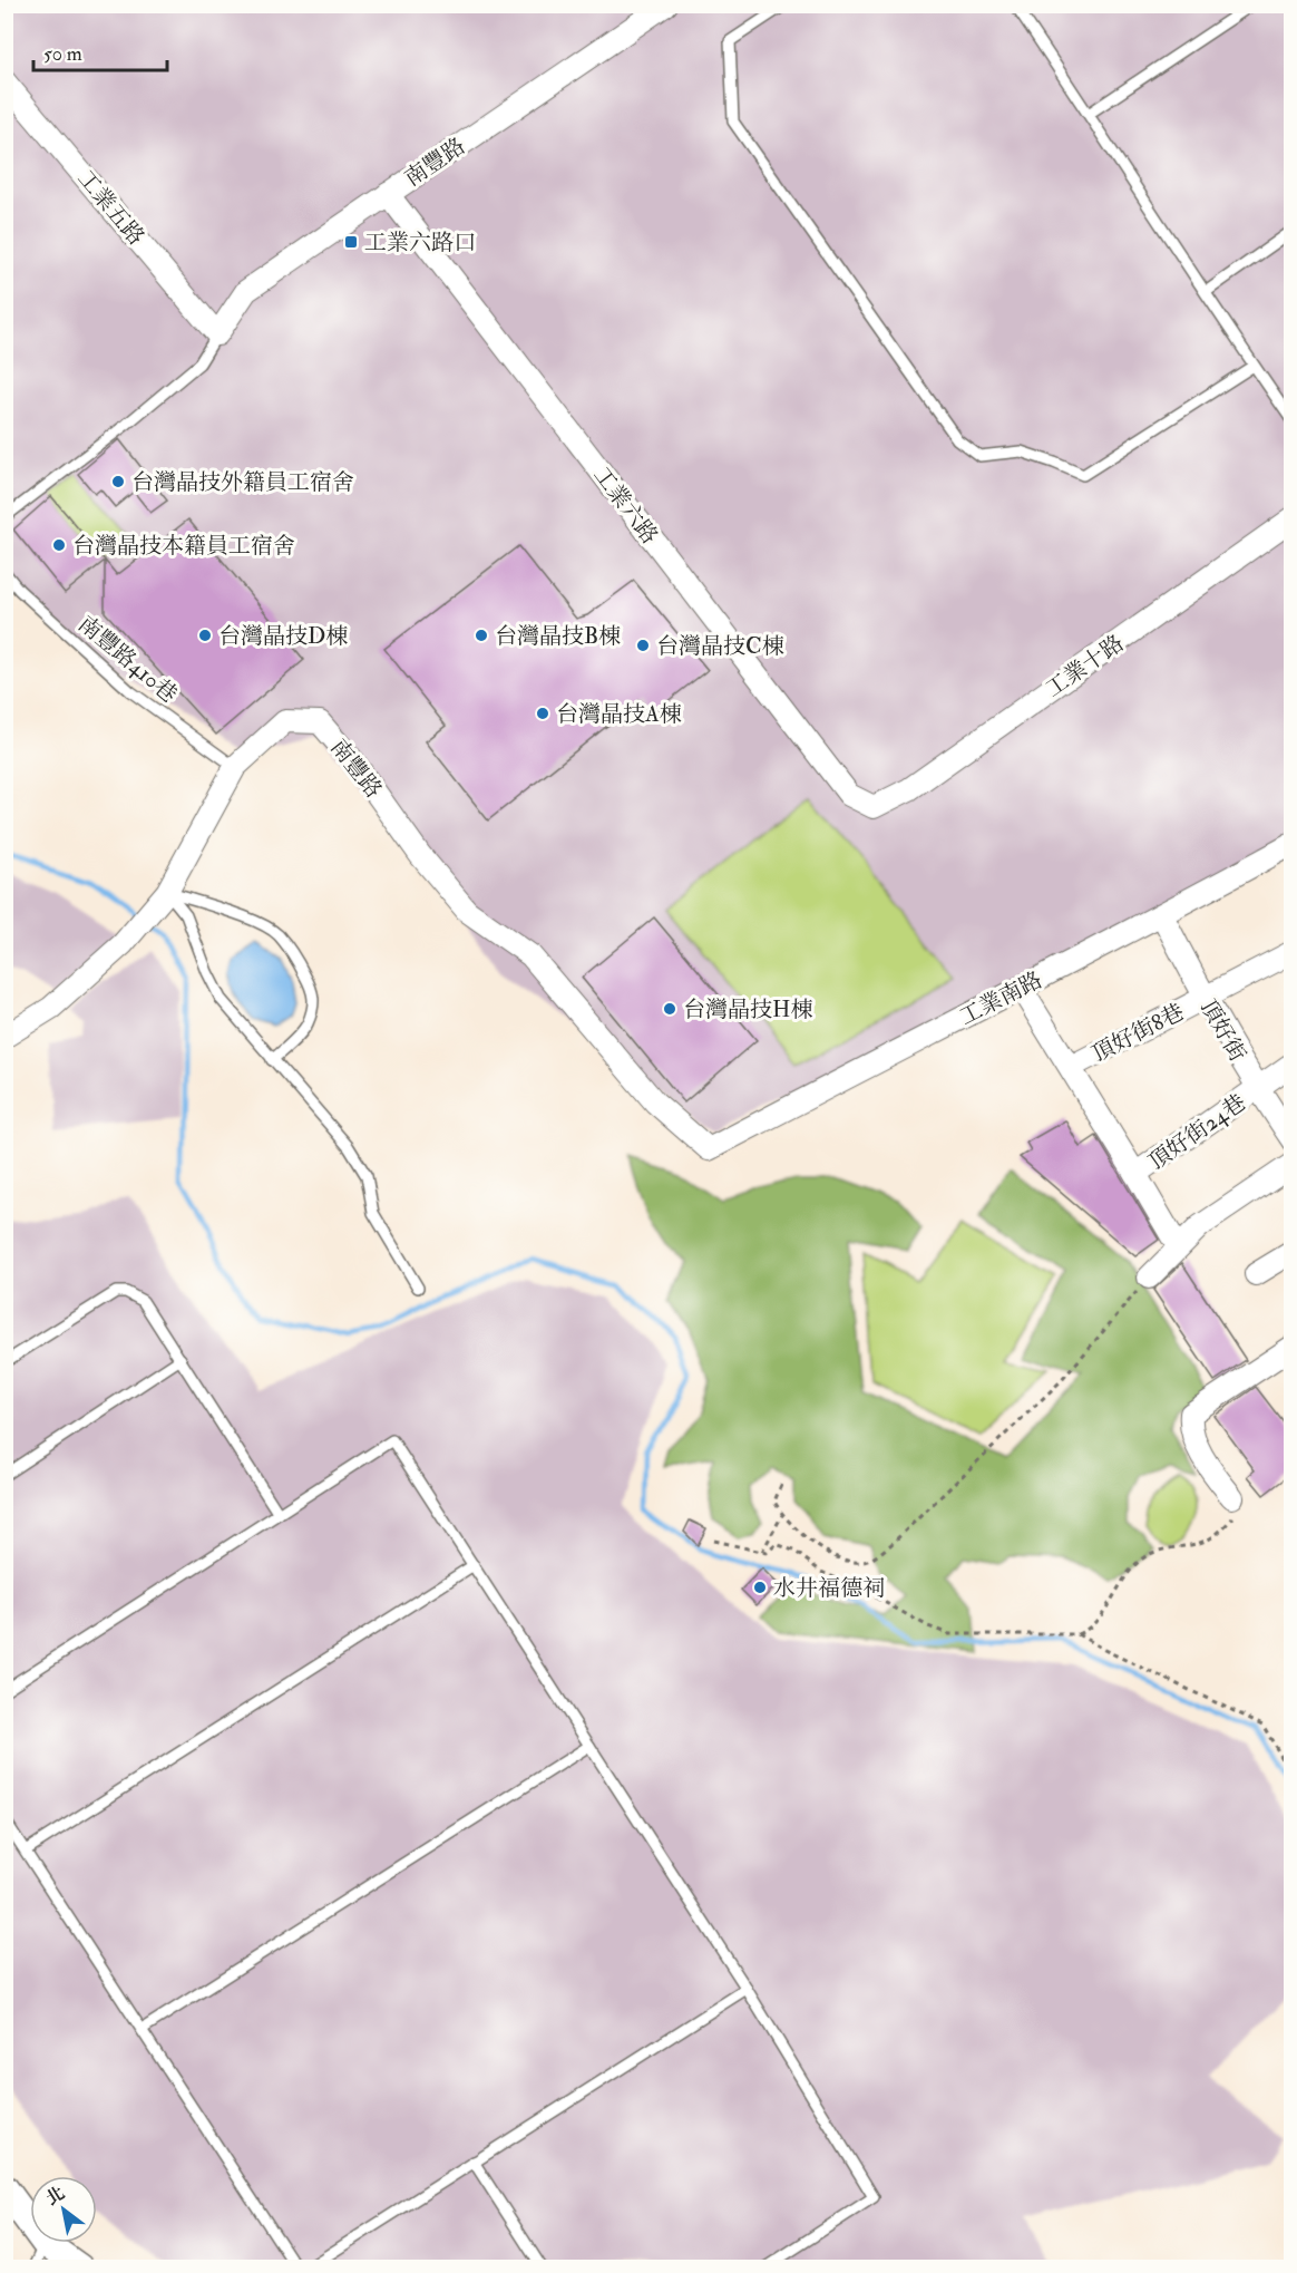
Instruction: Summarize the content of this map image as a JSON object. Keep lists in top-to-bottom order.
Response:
{
  "streets": {
    "street": [
      "南豐路",
      "工業五路",
      "工業六路",
      "工業十路",
      "工業南路",
      "頂好街",
      "頂好街8巷",
      "頂好街24巷"
    ],
    "lane": ["南豐路410巷"]
  },
  "crossings": [
    ["南豐路", "工業五路"],
    ["南豐路", "工業六路"],
    ["南豐路", "南豐路410巷"],
    ["南豐路", "工業南路"],
    ["工業六路", "工業十路"],
    ["工業南路", "頂好街"],
    ["頂好街", "頂好街8巷"],
    ["頂好街", "頂好街24巷"]
  ],
  "places": {
    "transit": ["工業六路口"],
    "other": [
      "台灣晶技外籍員工宿舍",
      "台灣晶技本籍員工宿舍",
      "台灣晶技D棟",
      "台灣晶技B棟",
      "台灣晶技C棟",
      "台灣晶技A棟",
      "台灣晶技H棟",
      "水井福德祠"
    ]
  },
  "scale_bar": "50 m",
  "north": "top left"
}
